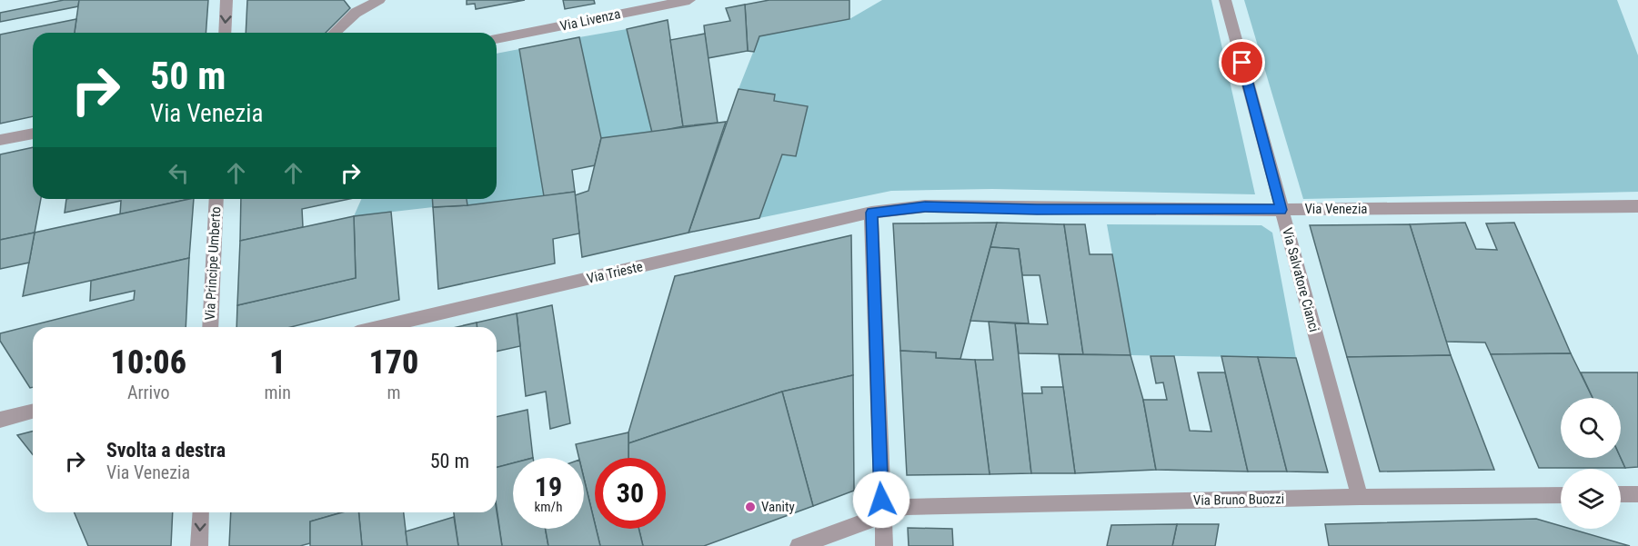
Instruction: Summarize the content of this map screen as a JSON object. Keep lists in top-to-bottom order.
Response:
{
  "streets": {
    "street": [
      "Via Livenza",
      "Via Venezia",
      "Via Principe Umberto",
      "Via Trieste",
      "Via Salvatore Cianci",
      "Via Bruno Buozzi"
    ]
  },
  "crossings": [
    ["Via Venezia", "Via Trieste"],
    ["Via Venezia", "Via Salvatore Cianci"],
    ["Via Salvatore Cianci", "Via Bruno Buozzi"]
  ],
  "places": ["Vanity"],
  "page": {
    "turn": ["50 m", "Via Venezia"],
    "eta": [
      "10:06",
      "Arrivo",
      "1",
      "min",
      "170",
      "m"
    ],
    "list": [
      {
        "name": "Svolta a destra",
        "note": "Via Venezia",
        "value": "50 m"
      }
    ],
    "speed": "19 km/h",
    "limit": "30"
  }
}
